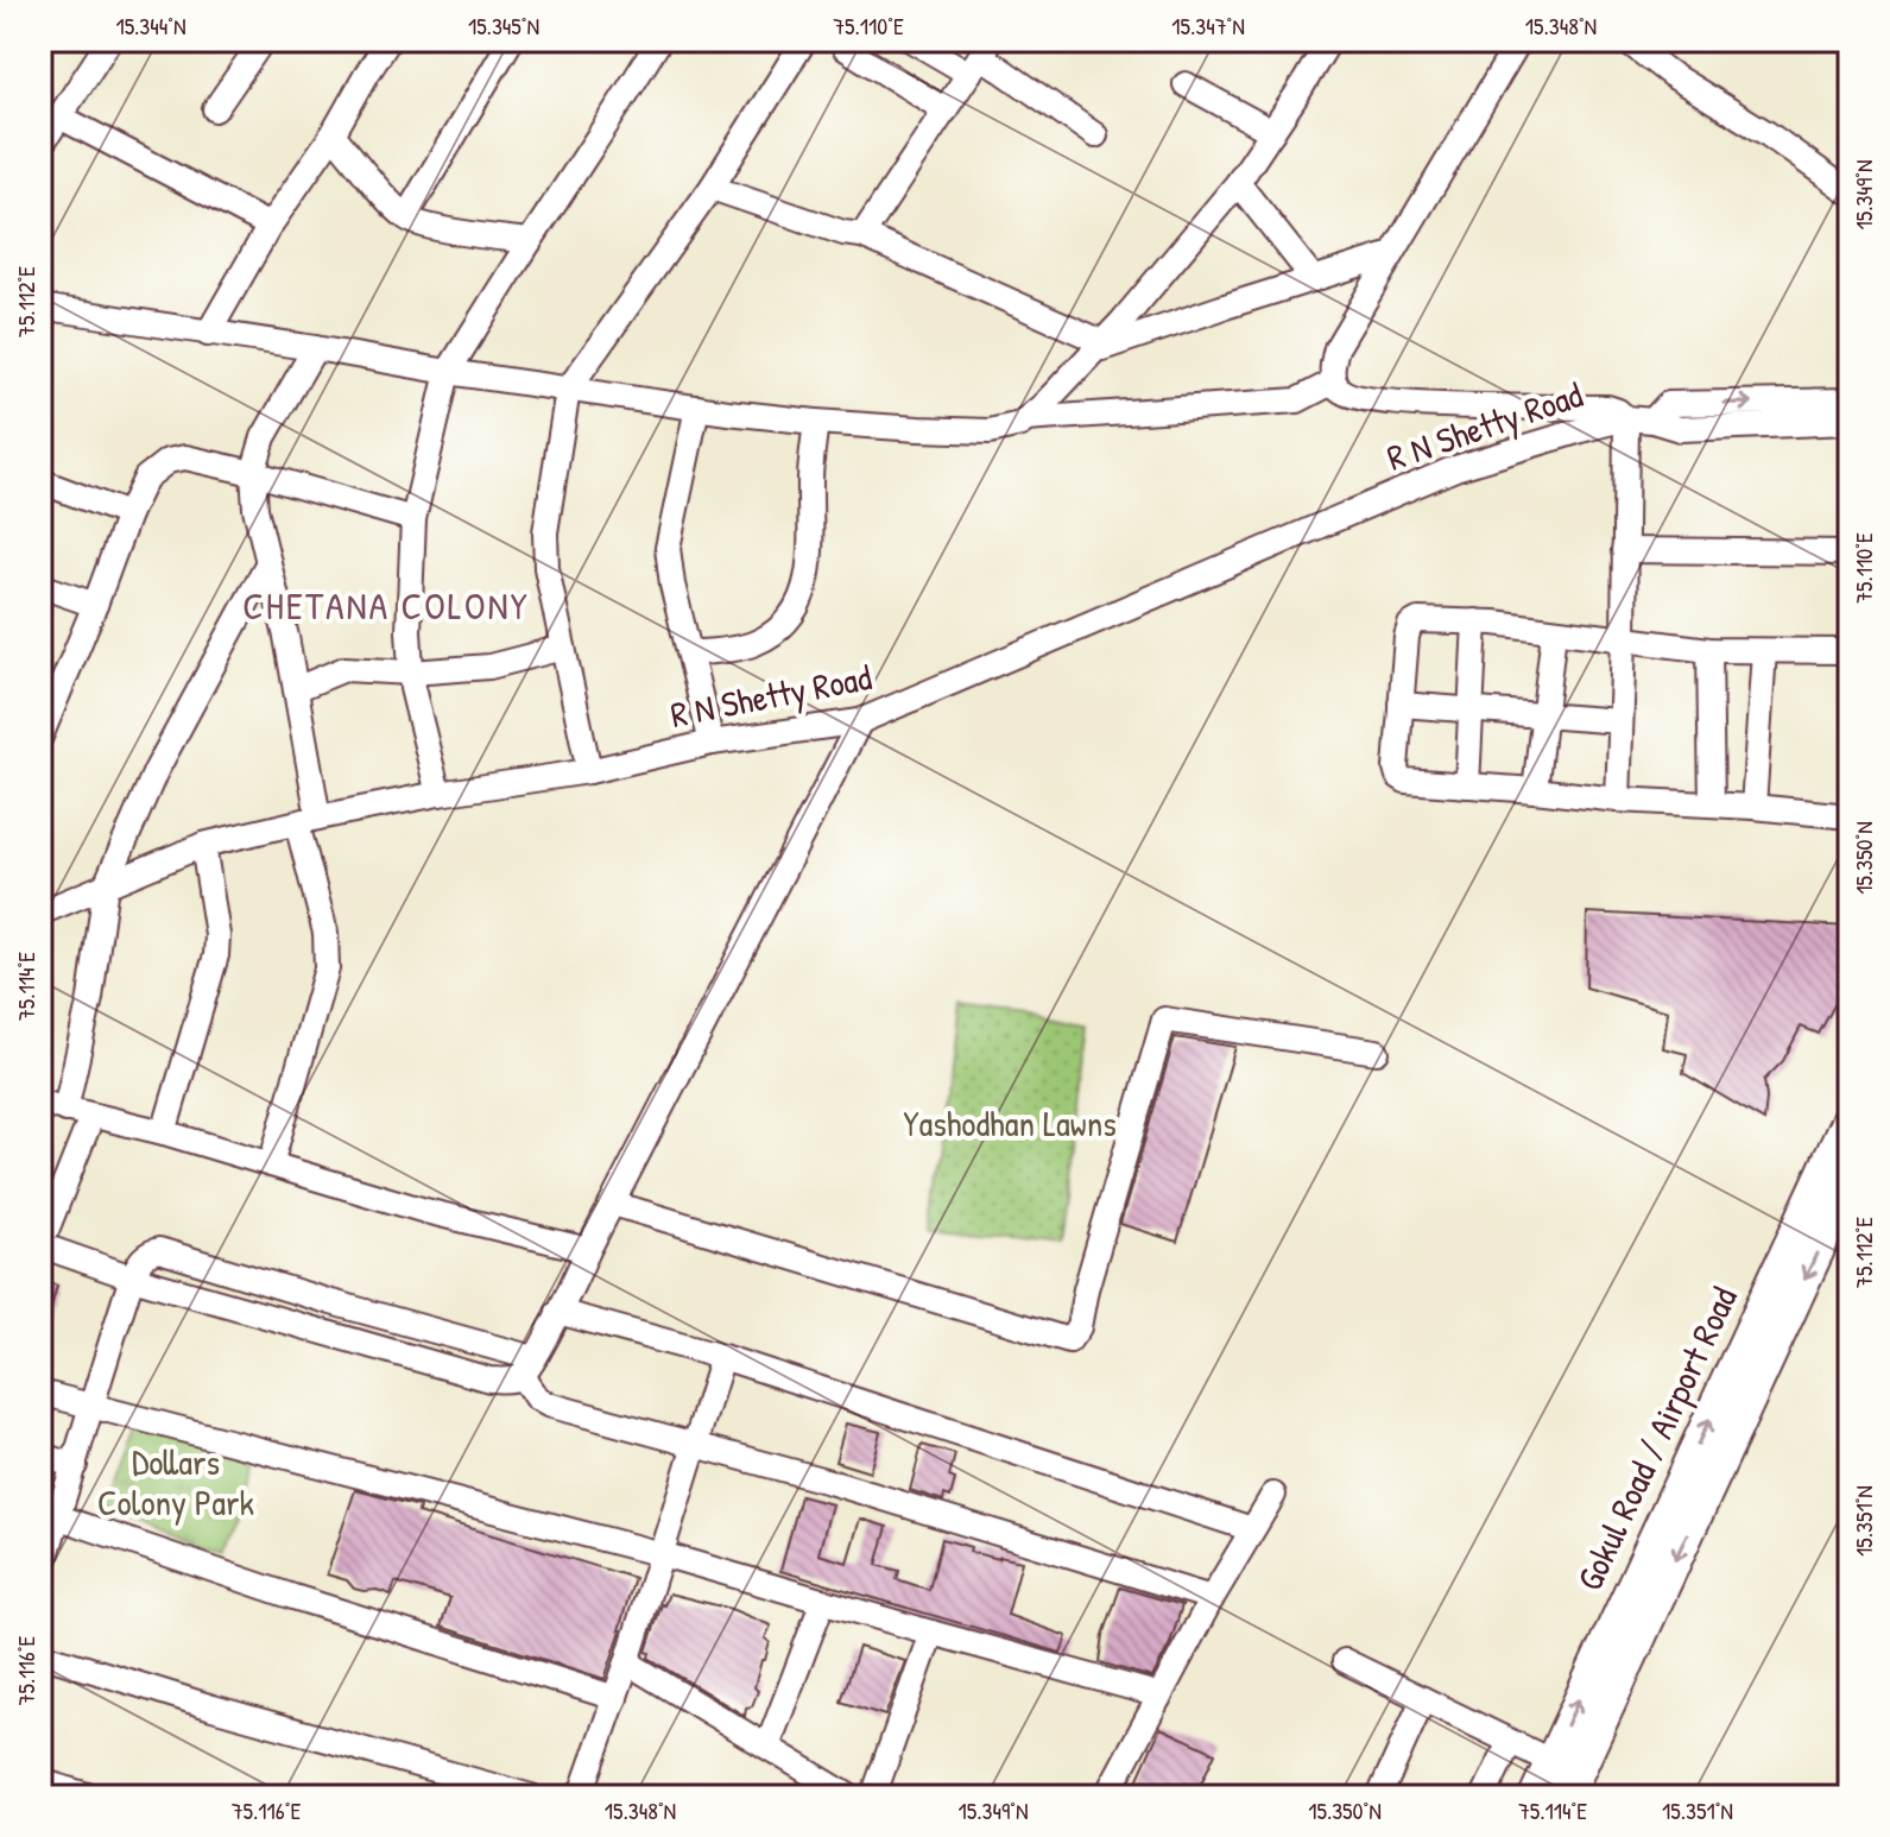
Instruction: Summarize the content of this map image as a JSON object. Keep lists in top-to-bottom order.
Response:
{
  "streets": {
    "main road": ["Gokul Road / Airport Road"],
    "street": ["R N Shetty Road"]
  },
  "districts": ["CHETANA COLONY"],
  "parks": ["Yashodhan Lawns", "Dollars Colony Park"],
  "coordinates": [
    "15.344°N",
    "15.345°N",
    "75.110°E",
    "15.347°N",
    "15.348°N",
    "15.349°N",
    "75.112°E",
    "15.350°N",
    "75.114°E",
    "15.351°N",
    "75.116°E"
  ]
}
